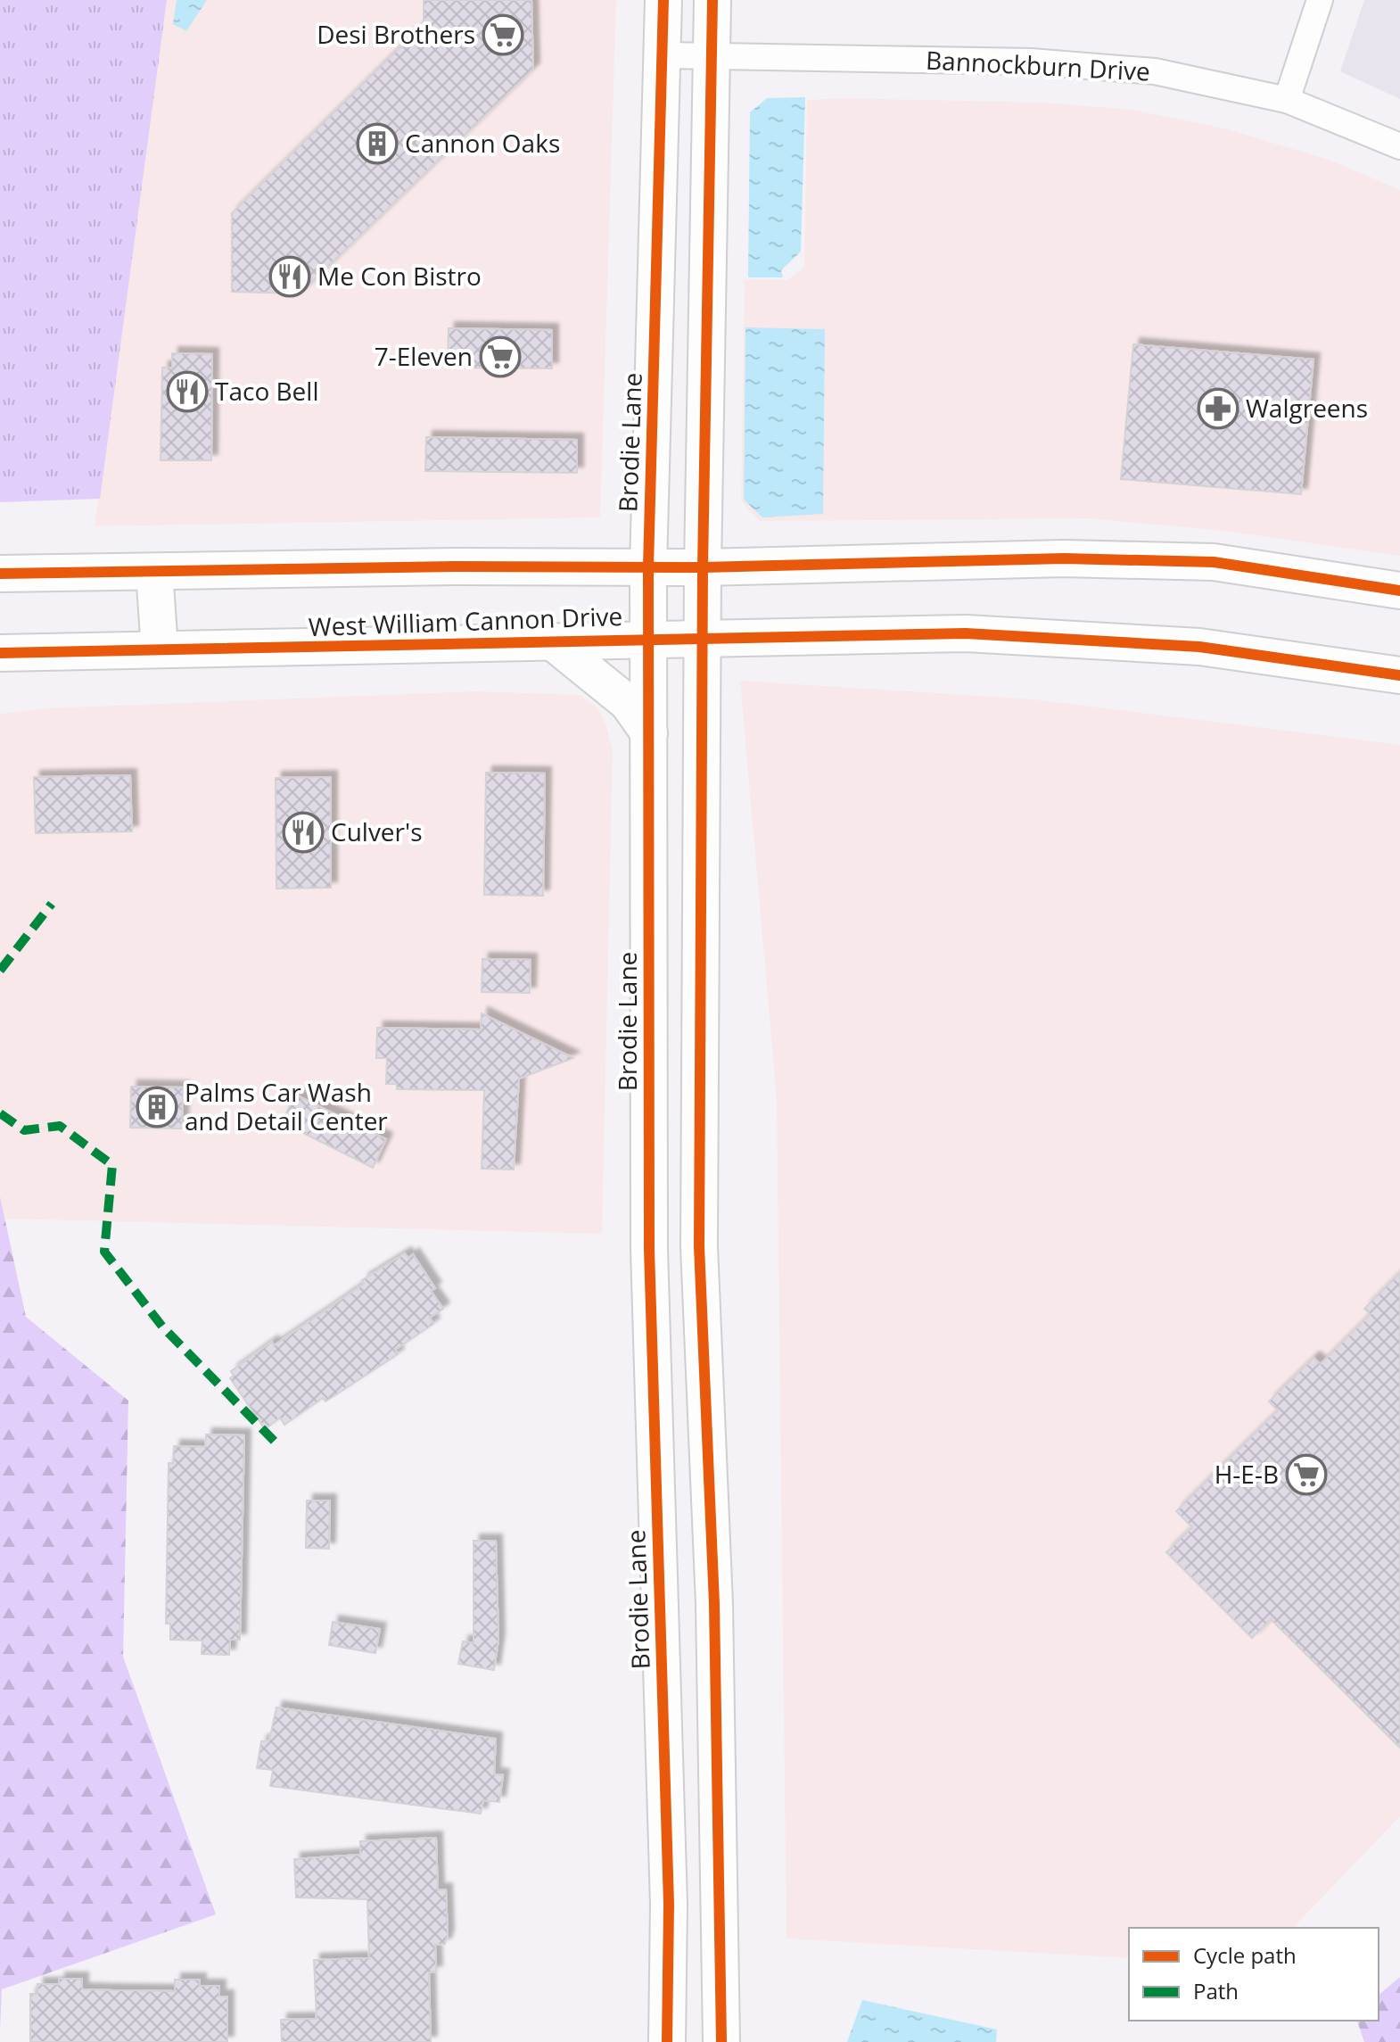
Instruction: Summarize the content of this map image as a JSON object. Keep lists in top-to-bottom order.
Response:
{
  "streets": {
    "main road": ["Brodie Lane", "West William Cannon Drive"],
    "street": ["Bannockburn Drive"]
  },
  "crossings": [
    ["Bannockburn Drive", "Brodie Lane"],
    ["Brodie Lane", "West William Cannon Drive"]
  ],
  "places": {
    "supermarket": ["Desi Brothers", "7-Eleven", "H-E-B"],
    "building": ["Cannon Oaks", "Palms Car Wash and Detail Center"],
    "restaurant": ["Me Con Bistro", "Taco Bell", "Culver's"],
    "pharmacy": ["Walgreens"]
  },
  "legend": ["Cycle path", "Path"]
}
